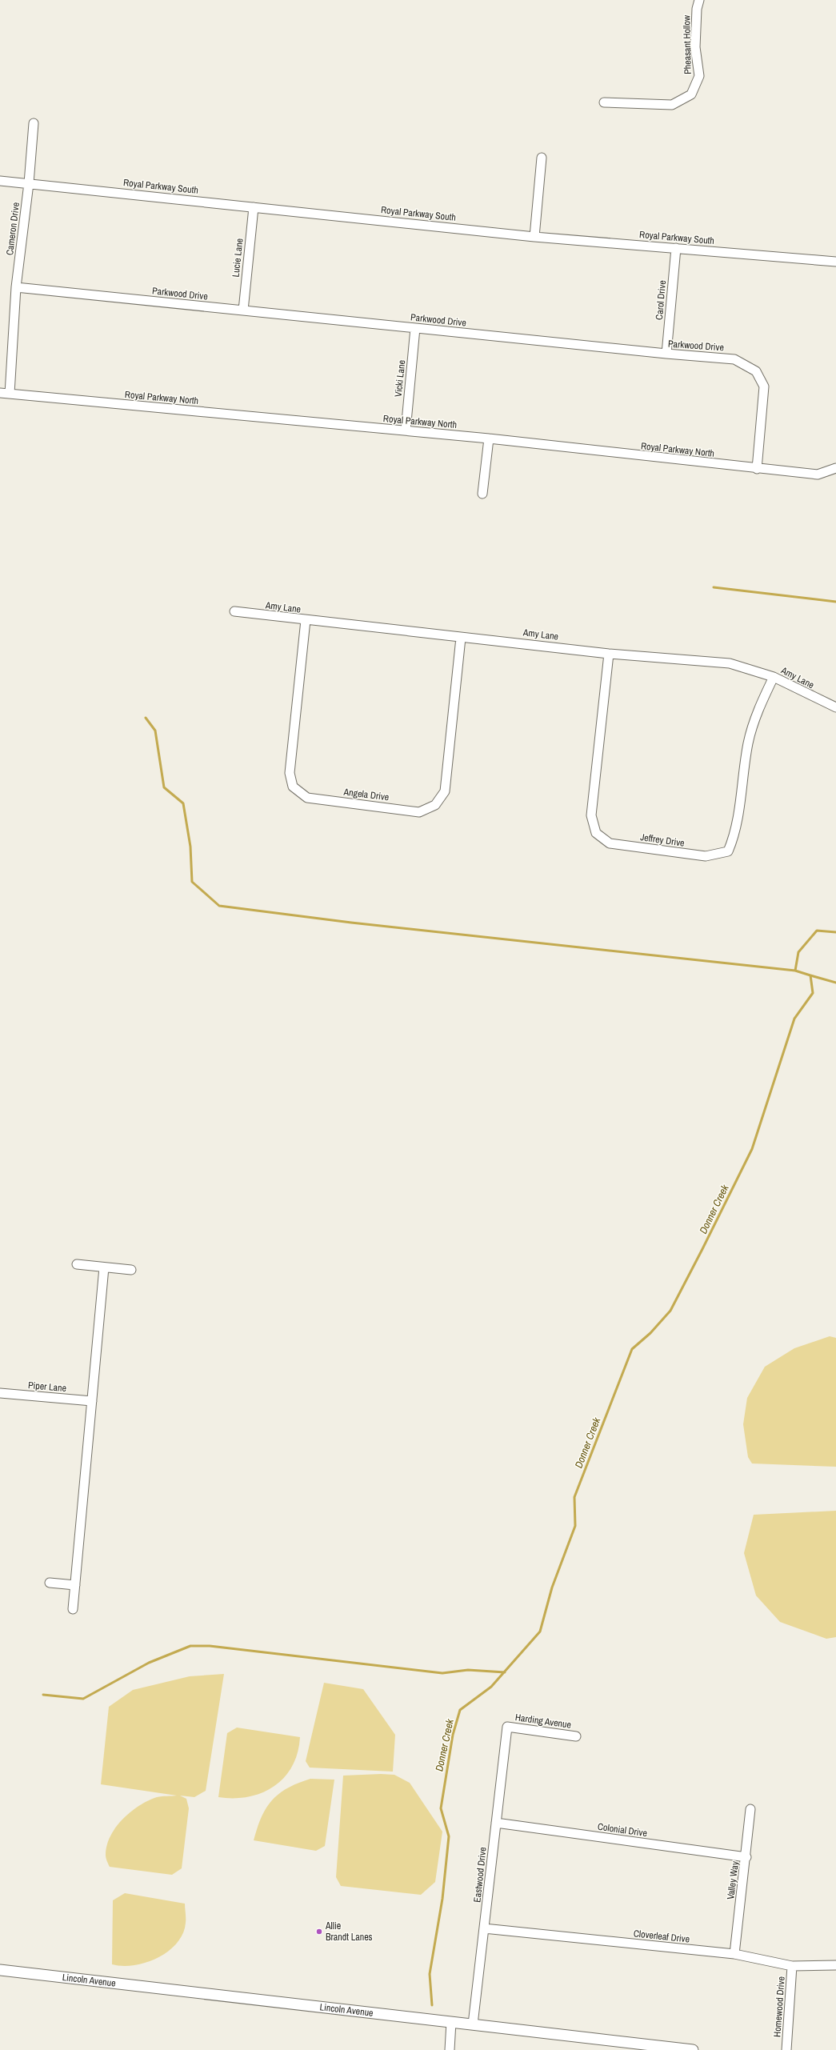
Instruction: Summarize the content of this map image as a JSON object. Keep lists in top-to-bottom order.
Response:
{
  "streets": {
    "street": [
      "Pheasant Hollow",
      "Royal Parkway South",
      "Cameron Drive",
      "Lucie Lane",
      "Parkwood Drive",
      "Carol Drive",
      "Vicki Lane",
      "Royal Parkway North",
      "Amy Lane",
      "Angela Drive",
      "Jeffrey Drive",
      "Piper Lane",
      "Harding Avenue",
      "Colonial Drive",
      "Eastwood Drive",
      "Valley Way",
      "Cloverleaf Drive",
      "Lincoln Avenue",
      "Homewood Drive"
    ]
  },
  "crossings": [
    ["Royal Parkway South", "Cameron Drive"],
    ["Royal Parkway South", "Lucie Lane"],
    ["Royal Parkway South", "Carol Drive"],
    ["Cameron Drive", "Parkwood Drive"],
    ["Cameron Drive", "Royal Parkway North"],
    ["Lucie Lane", "Parkwood Drive"],
    ["Parkwood Drive", "Carol Drive"],
    ["Parkwood Drive", "Vicki Lane"],
    ["Parkwood Drive", "Royal Parkway North"],
    ["Vicki Lane", "Royal Parkway North"],
    ["Amy Lane", "Angela Drive"],
    ["Amy Lane", "Jeffrey Drive"],
    ["Harding Avenue", "Eastwood Drive"],
    ["Colonial Drive", "Eastwood Drive"],
    ["Colonial Drive", "Valley Way"],
    ["Eastwood Drive", "Cloverleaf Drive"],
    ["Eastwood Drive", "Lincoln Avenue"],
    ["Valley Way", "Cloverleaf Drive"],
    ["Cloverleaf Drive", "Homewood Drive"]
  ],
  "water": ["Donner Creek"],
  "places": ["Allie Brandt Lanes"]
}
